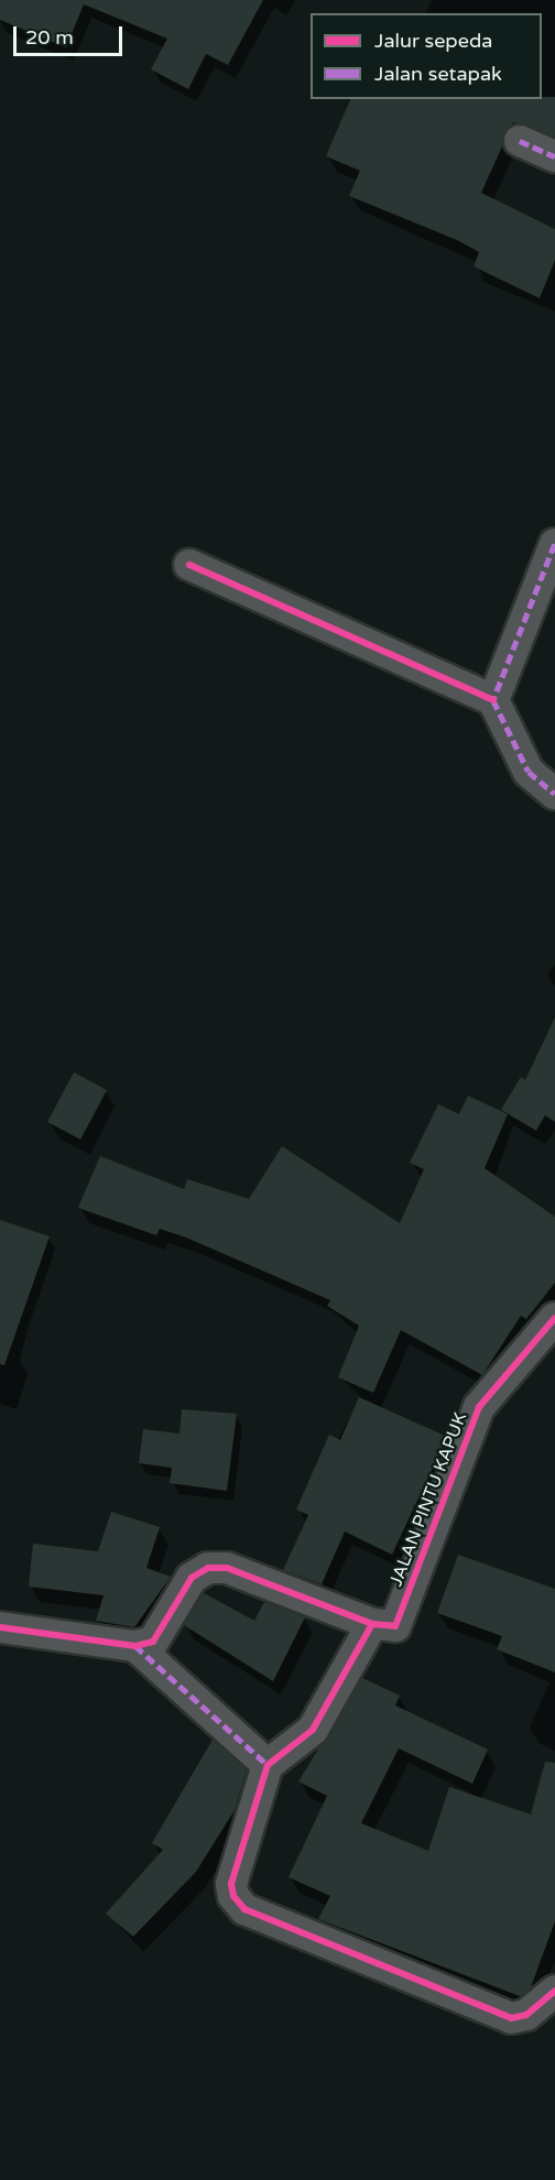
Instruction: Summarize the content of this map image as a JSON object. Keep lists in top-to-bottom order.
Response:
{
  "streets": {
    "street": ["JALAN PINTU KAPUK"]
  },
  "legend": ["Jalur sepeda", "Jalan setapak"],
  "scale_bar": "20 m"
}
